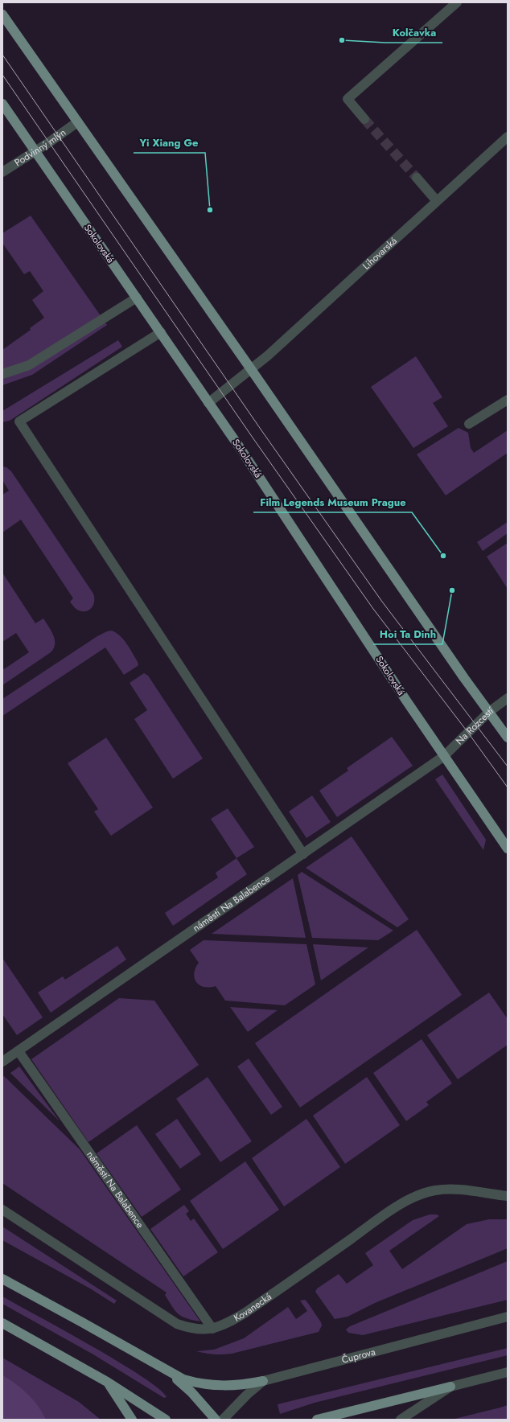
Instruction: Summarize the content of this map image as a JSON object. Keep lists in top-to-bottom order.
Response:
{
  "streets": {
    "main road": ["Sokolovská"],
    "street": [
      "Podvinný mlýn",
      "Lihovarská",
      "Na Rozcestí",
      "náměstí Na Balabence",
      "Kovanecká",
      "Čuprova"
    ]
  },
  "crossings": [
    ["Podvinný mlýn", "Sokolovská"],
    ["Sokolovská", "Lihovarská"],
    ["Sokolovská", "Na Rozcestí"],
    ["Sokolovská", "náměstí Na Balabence"],
    ["Na Rozcestí", "náměstí Na Balabence"],
    ["náměstí Na Balabence", "Kovanecká"]
  ],
  "places": [
    "Kolčavka",
    "Yi Xiang Ge",
    "Film Legends Museum Prague",
    "Hoi Ta Dinh"
  ]
}
